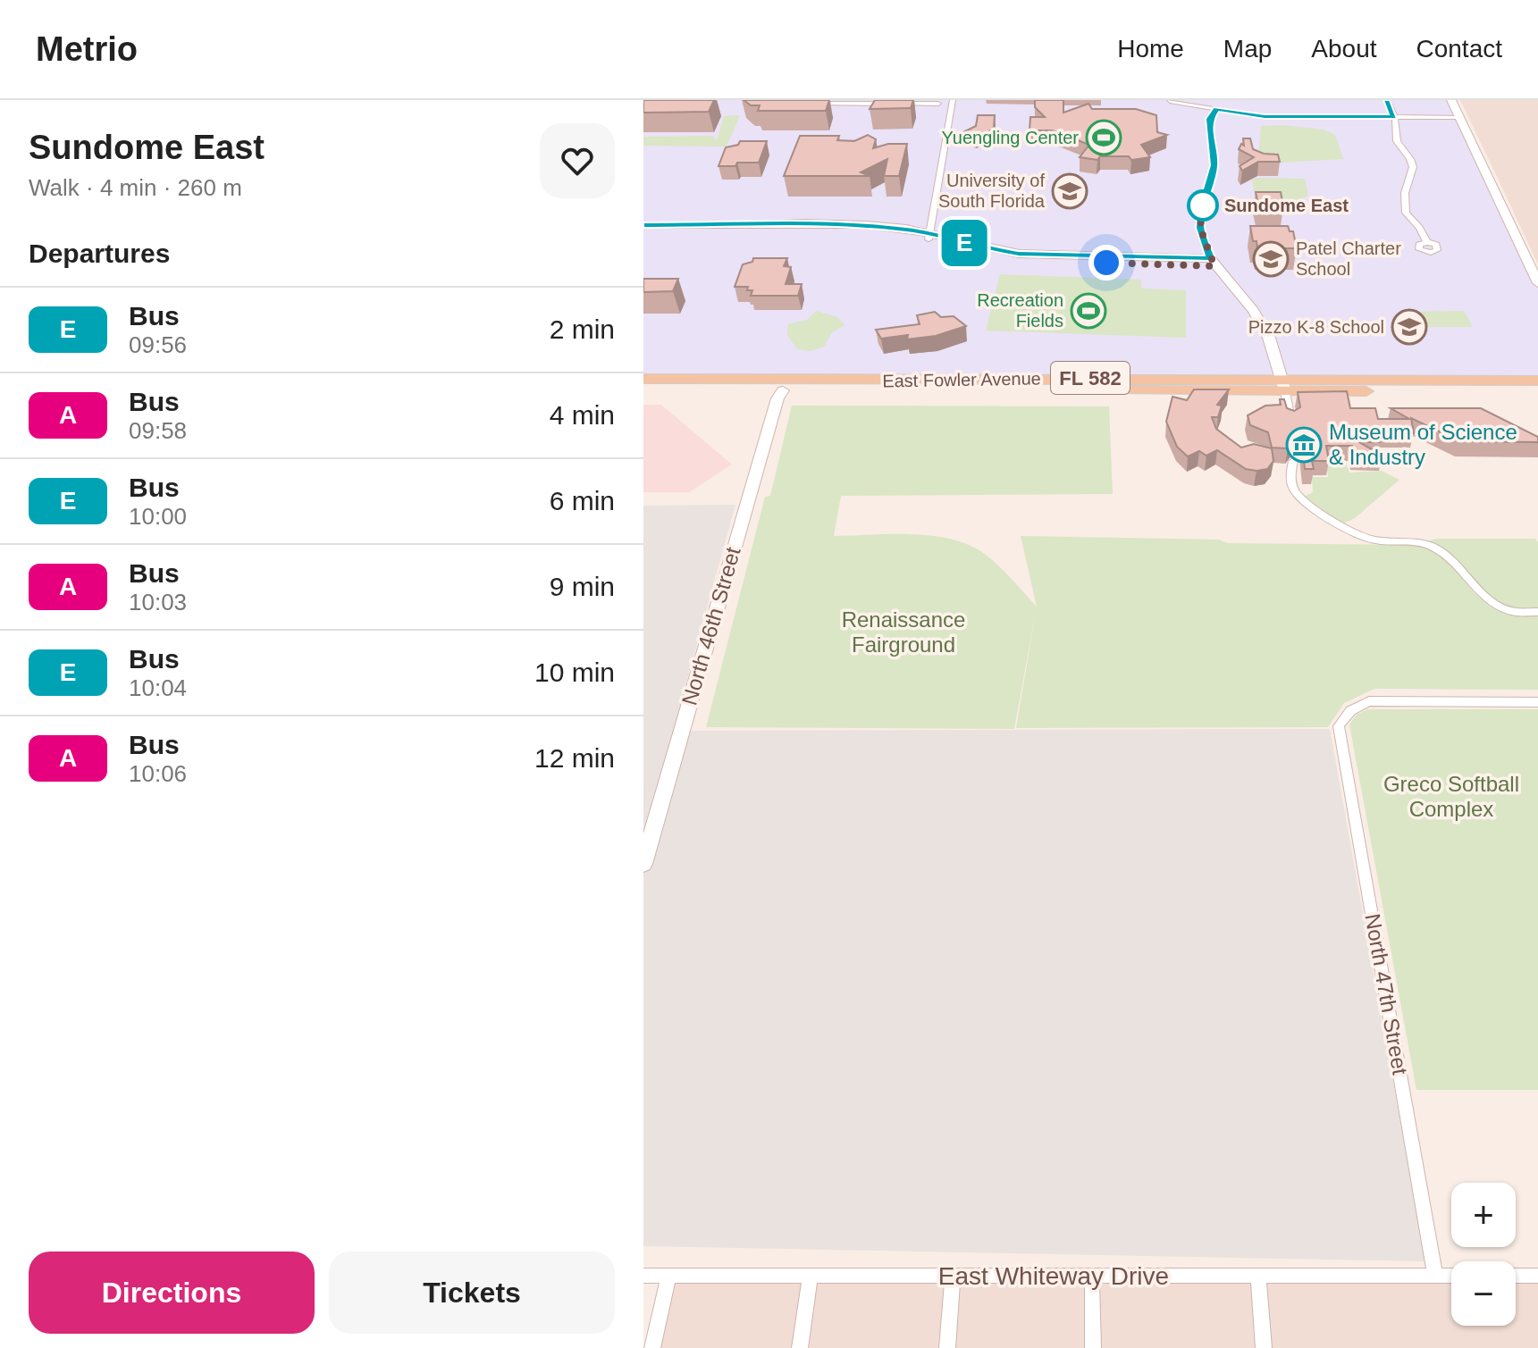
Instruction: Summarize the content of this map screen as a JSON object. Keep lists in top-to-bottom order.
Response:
{
  "streets": {
    "main road": ["FL 582", "East Fowler Avenue"],
    "street": ["North 46th Street", "North 47th Street", "East Whiteway Drive"]
  },
  "crossings": [
    ["East Fowler Avenue", "North 46th Street"],
    ["North 47th Street", "East Whiteway Drive"]
  ],
  "parks": ["Renaissance Fairground", "Greco Softball Complex"],
  "places": {
    "sports": ["Yuengling Center", "Recreation Fields"],
    "school or university": ["University of South Florida", "Patel Charter School", "Pizzo K-8 School"],
    "other": ["Sundome East"],
    "museum": ["Museum of Science & Industry"]
  },
  "lines": ["bus line E"],
  "page": {
    "header": "Metrio",
    "nav": [
      "Home",
      "Map",
      "About",
      "Contact"
    ],
    "heading": [
      ["Sundome East", "Walk · 4 min · 260 m"],
      "Departures"
    ],
    "on_map": "E",
    "list": [
      {
        "mark": "E",
        "name": "Bus",
        "note": "09:56",
        "value": "2 min"
      },
      {
        "mark": "A",
        "name": "Bus",
        "note": "09:58",
        "value": "4 min"
      },
      {
        "mark": "E",
        "name": "Bus",
        "note": "10:00",
        "value": "6 min"
      },
      {
        "mark": "A",
        "name": "Bus",
        "note": "10:03",
        "value": "9 min"
      },
      {
        "mark": "E",
        "name": "Bus",
        "note": "10:04",
        "value": "10 min"
      },
      {
        "mark": "A",
        "name": "Bus",
        "note": "10:06",
        "value": "12 min"
      }
    ],
    "map_buttons": ["+", "−"],
    "buttons": ["Directions", "Tickets"]
  }
}
